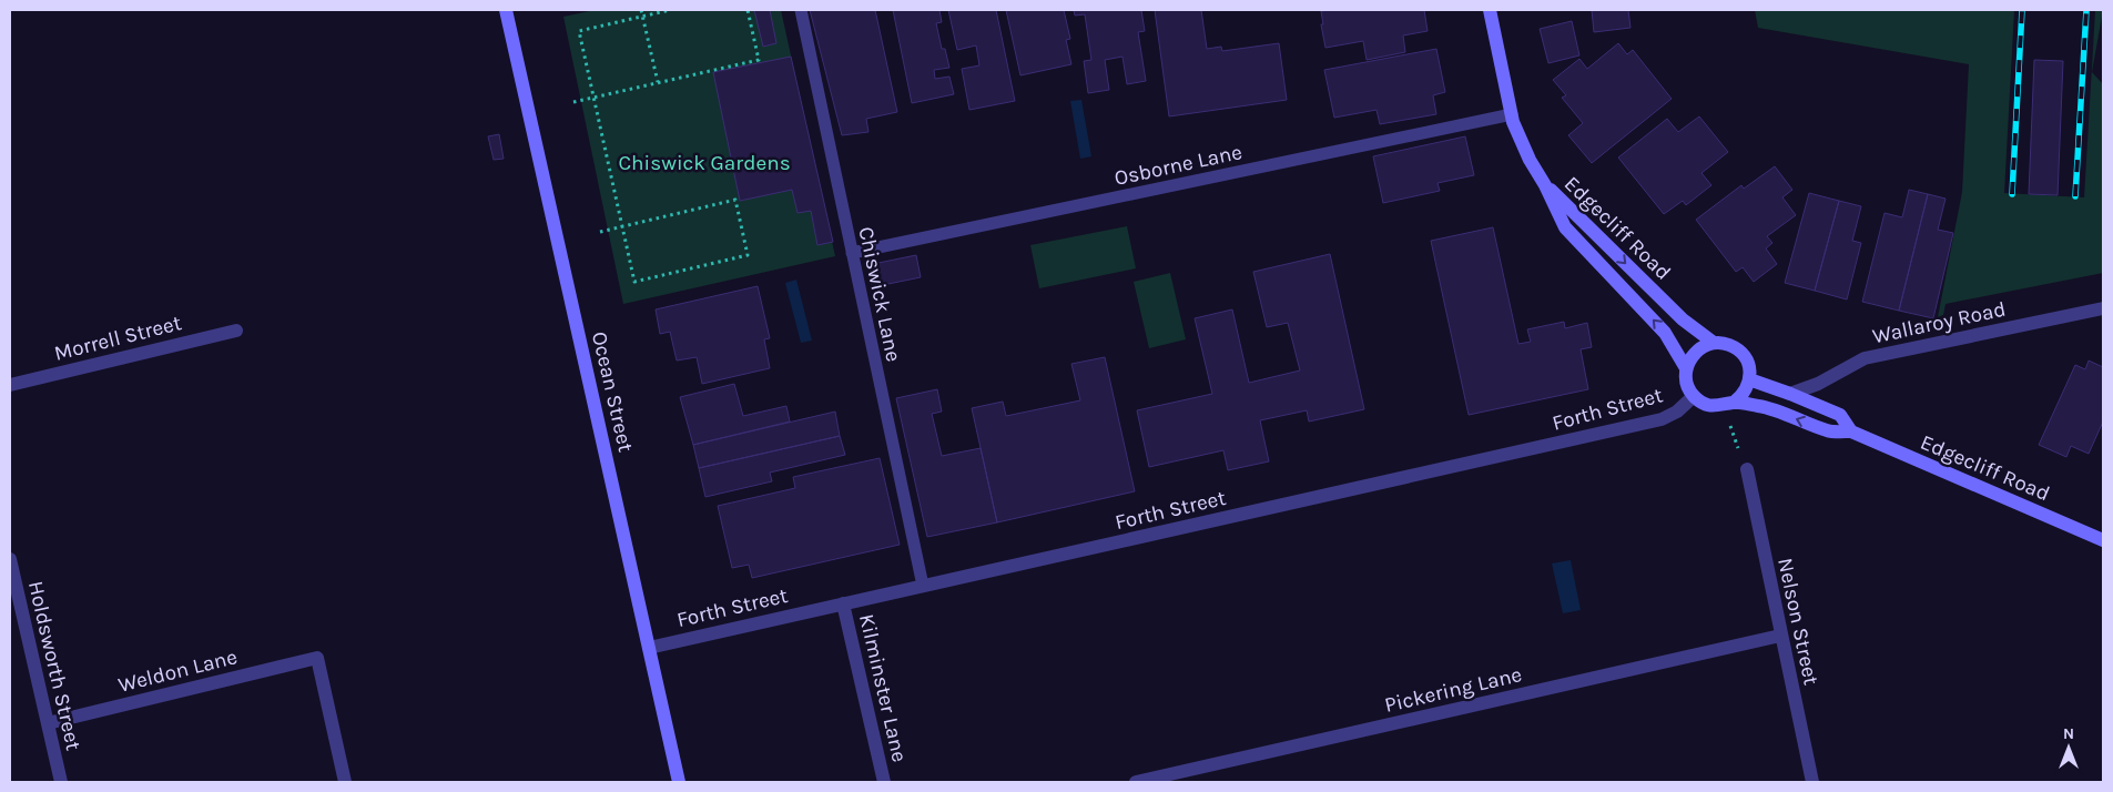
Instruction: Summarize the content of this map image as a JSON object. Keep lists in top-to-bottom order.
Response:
{
  "streets": {
    "street": [
      "Edgecliff Road",
      "Wallaroy Road",
      "Morrell Street",
      "Ocean Street",
      "Forth Street",
      "Nelson Street",
      "Holdsworth Street",
      "Weldon Lane",
      "Kilminster Lane",
      "Pickering Lane"
    ],
    "lane": ["Osborne Lane", "Chiswick Lane"]
  },
  "crossings": [
    ["Osborne Lane", "Edgecliff Road"],
    ["Osborne Lane", "Chiswick Lane"],
    ["Edgecliff Road", "Wallaroy Road"],
    ["Edgecliff Road", "Forth Street"],
    ["Chiswick Lane", "Forth Street"],
    ["Ocean Street", "Forth Street"],
    ["Forth Street", "Kilminster Lane"],
    ["Nelson Street", "Pickering Lane"],
    ["Holdsworth Street", "Weldon Lane"]
  ],
  "parks": ["Chiswick Gardens"],
  "north": "top"
}
